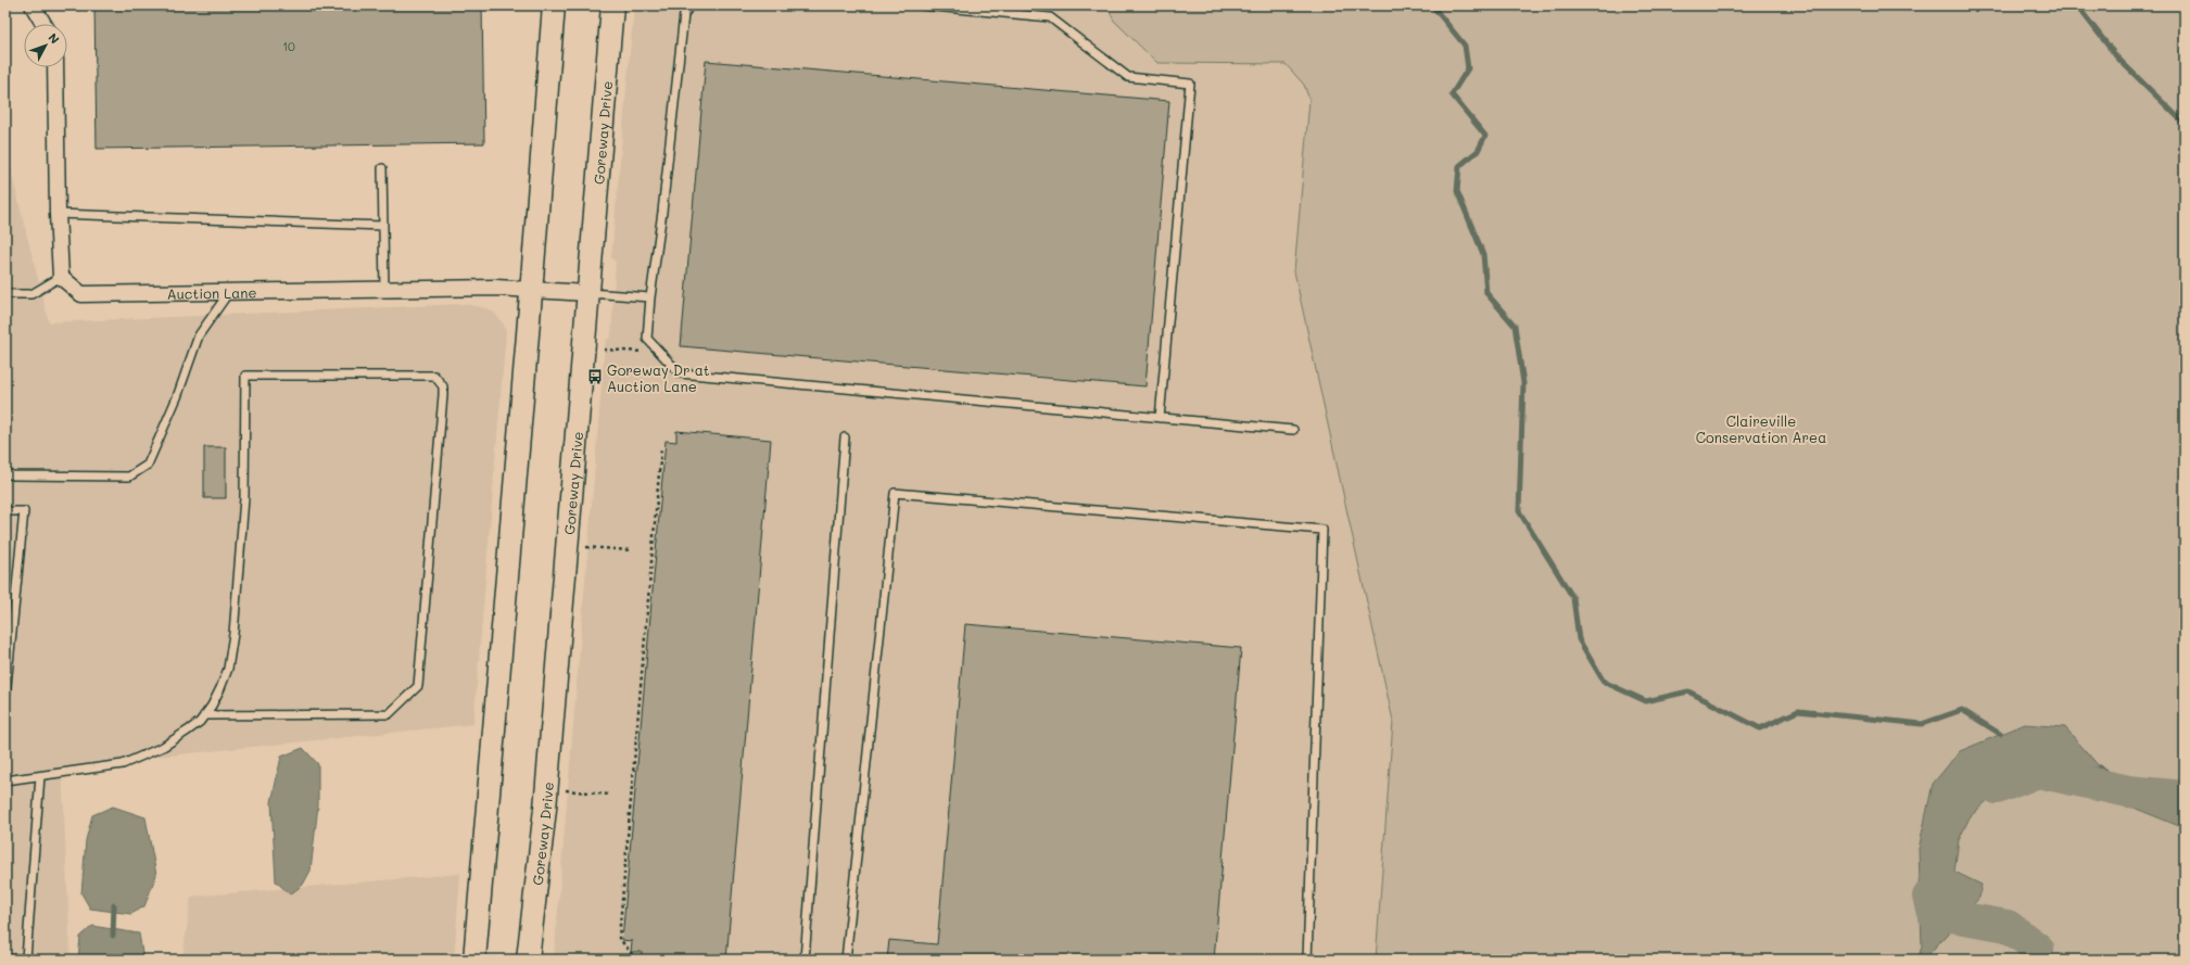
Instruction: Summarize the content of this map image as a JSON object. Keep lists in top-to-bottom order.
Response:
{
  "streets": {
    "main road": ["Goreway Drive"],
    "street": ["Auction Lane"]
  },
  "crossings": [
    ["Goreway Drive", "Auction Lane"]
  ],
  "parks": ["Claireville Conservation Area"],
  "places": {
    "bus stop": ["Goreway Dr at Auction Lane"]
  },
  "house_numbers": ["10"],
  "north": "top right"
}
